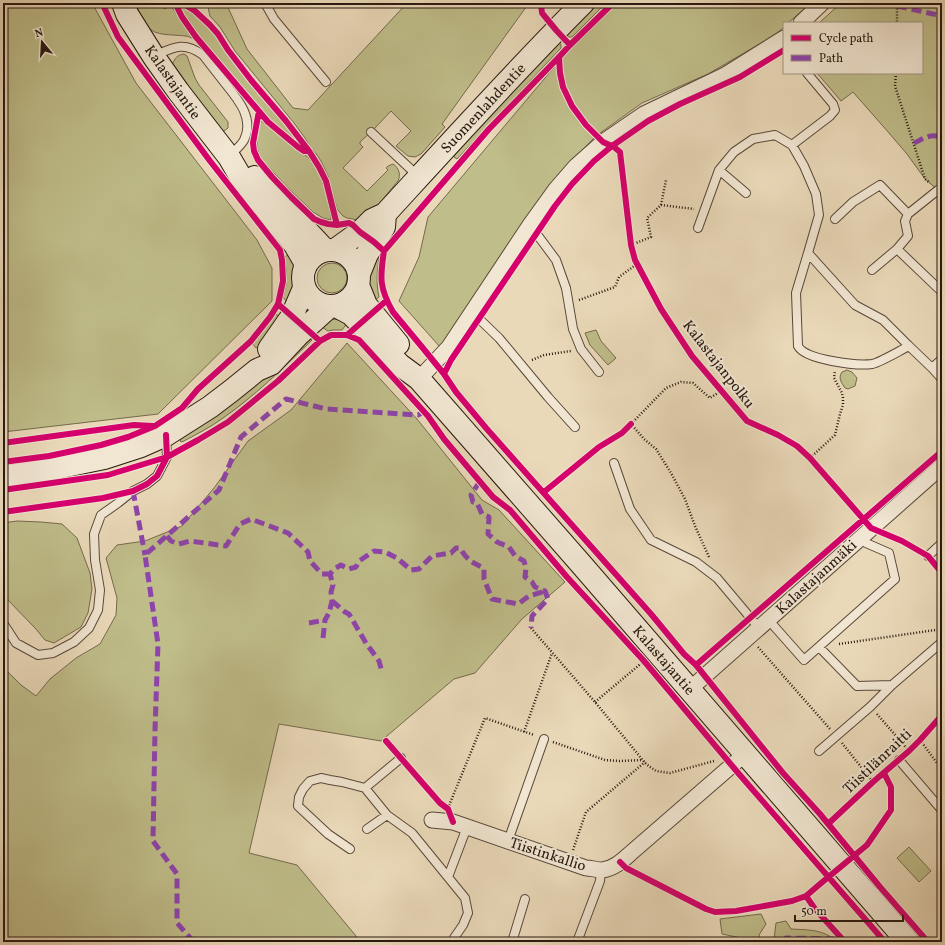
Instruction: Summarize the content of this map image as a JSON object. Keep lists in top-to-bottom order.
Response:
{
  "streets": {
    "main road": ["Kalastajantie", "Suomenlahdentie"],
    "street": ["Kalastajanmäki", "Tiistinkallio"],
    "cycle path": ["Kalastajanpolku", "Tiistilänraitti"]
  },
  "crossings": [
    ["Kalastajantie", "Suomenlahdentie"],
    ["Kalastajantie", "Kalastajanmäki"],
    ["Kalastajantie", "Tiistinkallio"]
  ],
  "legend": ["Cycle path", "Path"],
  "scale_bar": "50 m",
  "north": "top"
}
